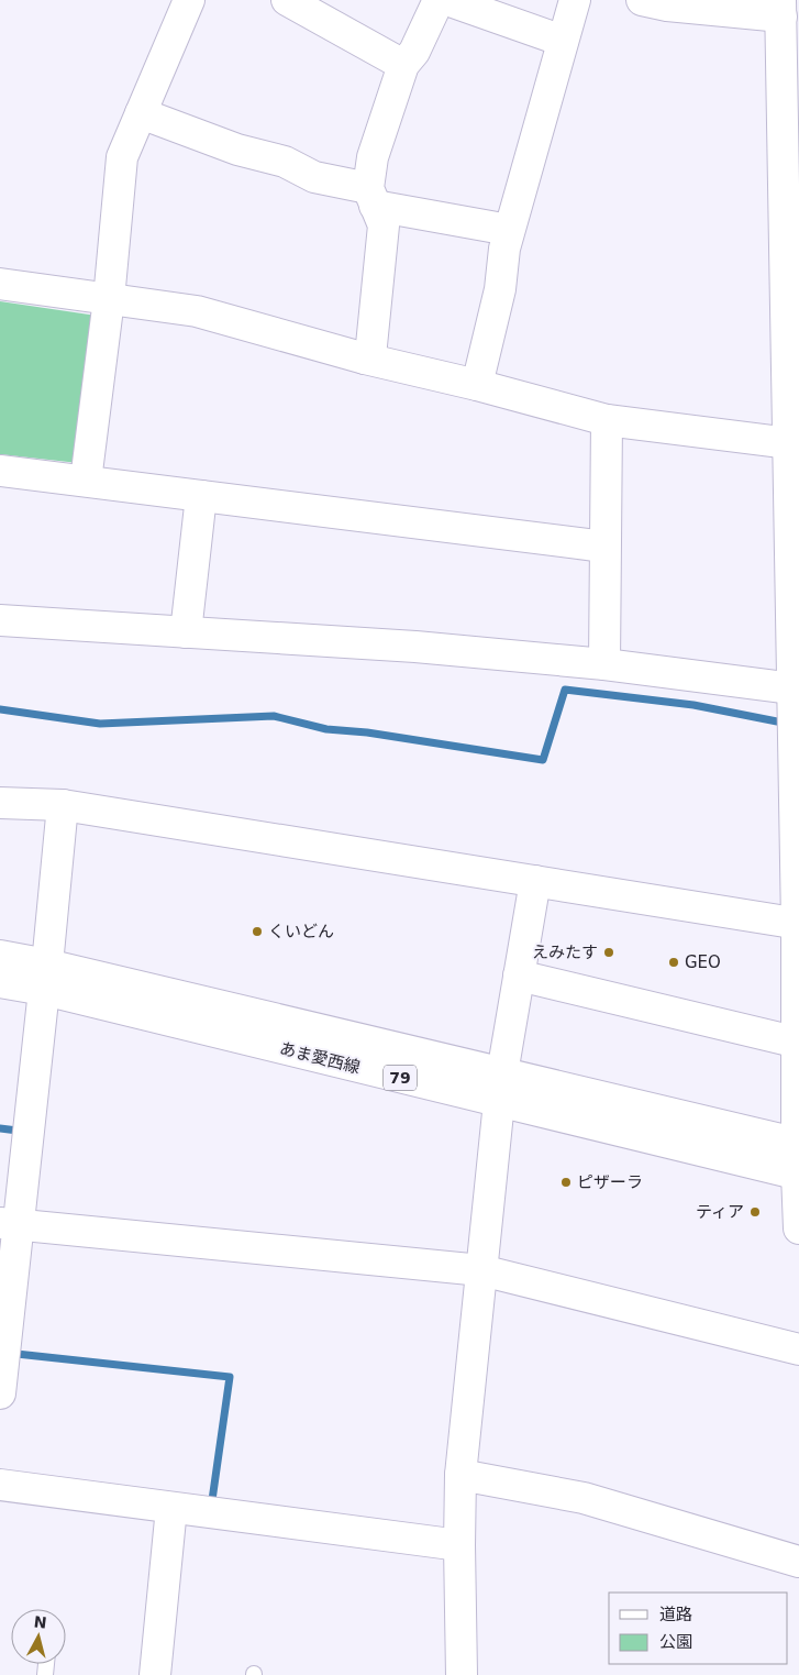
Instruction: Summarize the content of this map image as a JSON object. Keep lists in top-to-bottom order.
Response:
{
  "streets": {
    "street": ["あま愛西線", "79"]
  },
  "places": [
    "くいどん",
    "えみたす",
    "GEO",
    "ピザーラ",
    "ティア"
  ],
  "legend": ["道路", "公園"],
  "north": "top"
}
